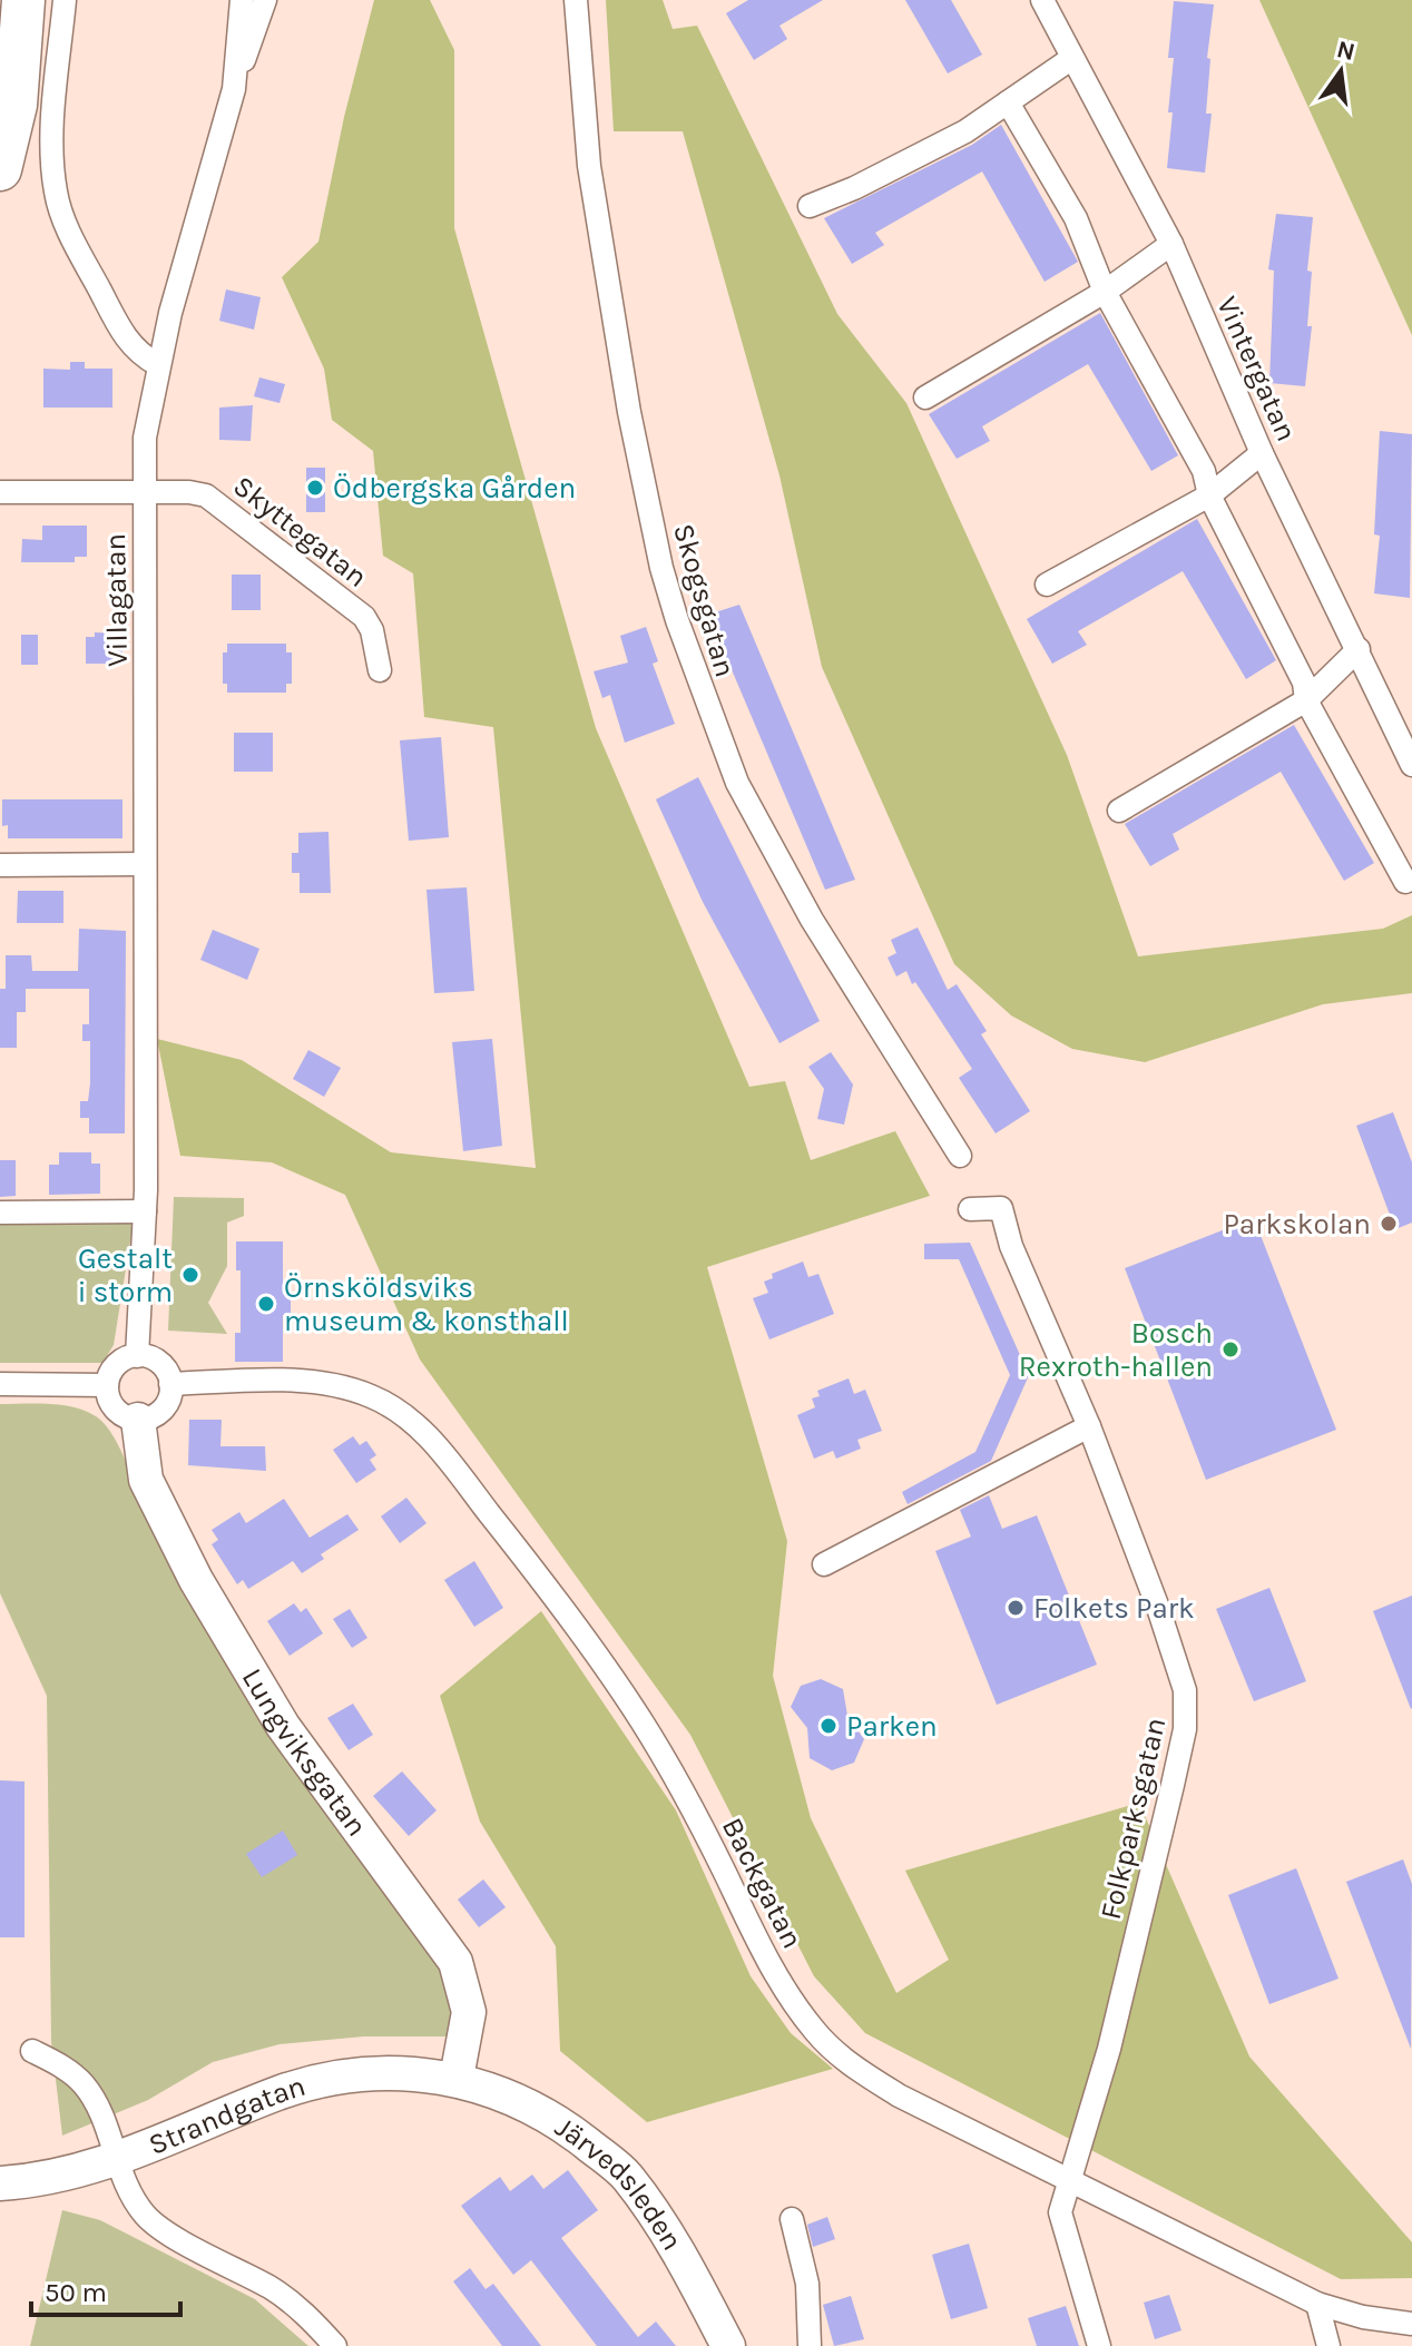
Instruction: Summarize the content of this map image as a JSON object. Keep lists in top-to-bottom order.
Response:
{
  "streets": {
    "main road": ["Lungviksgatan", "Strandgatan", "Järvedsleden"],
    "street": [
      "Vintergatan",
      "Skyttegatan",
      "Villagatan",
      "Skogsgatan",
      "Folkparksgatan",
      "Backgatan"
    ]
  },
  "crossings": [
    ["Skyttegatan", "Villagatan"],
    ["Villagatan", "Lungviksgatan"],
    ["Villagatan", "Backgatan"],
    ["Lungviksgatan", "Backgatan"],
    ["Lungviksgatan", "Strandgatan"],
    ["Lungviksgatan", "Järvedsleden"],
    ["Folkparksgatan", "Backgatan"],
    ["Strandgatan", "Järvedsleden"]
  ],
  "places": [
    "Ödbergska Gården",
    "Parkskolan",
    "Gestalt i storm",
    "Örnsköldsviks museum & konsthall",
    "Bosch Rexroth-hallen",
    "Folkets Park",
    "Parken"
  ],
  "scale_bar": "50 m",
  "north": "top"
}
